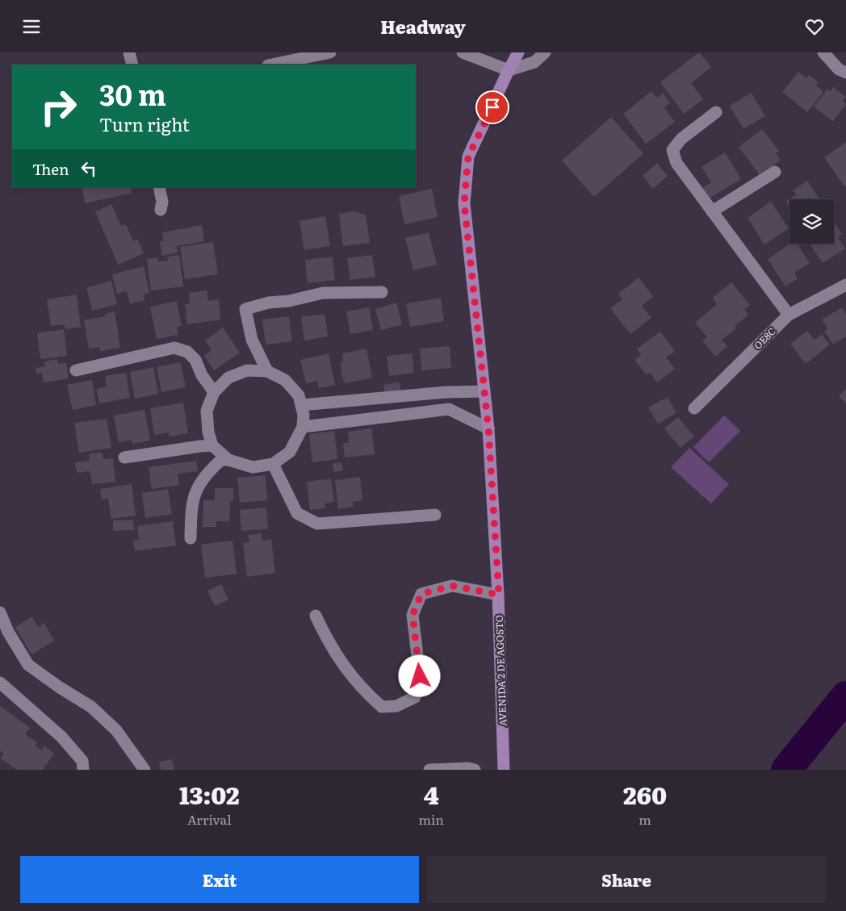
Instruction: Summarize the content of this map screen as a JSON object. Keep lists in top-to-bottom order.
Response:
{
  "streets": {
    "main road": ["AVENIDA 2 DE AGOSTO"],
    "street": ["OE8C"]
  },
  "page": {
    "header": "Headway",
    "turn": ["30 m", "Turn right"],
    "then": "Then",
    "eta": [
      "13:02",
      "Arrival",
      "4",
      "min",
      "260",
      "m"
    ],
    "buttons": ["Exit", "Share"]
  }
}
